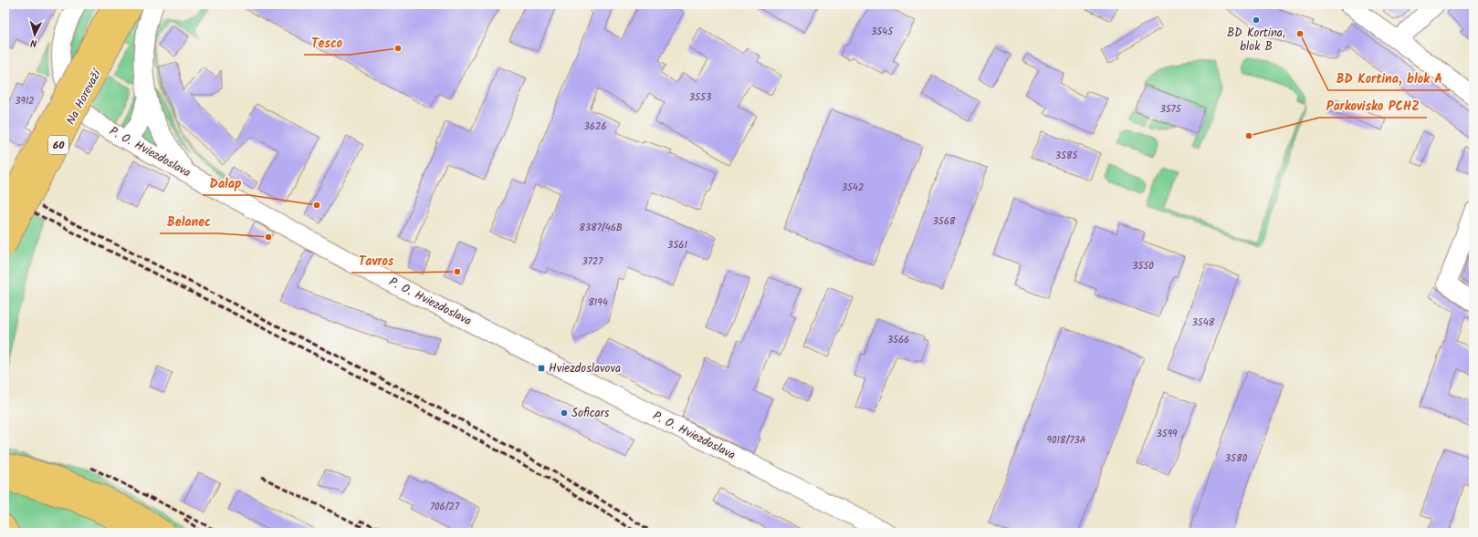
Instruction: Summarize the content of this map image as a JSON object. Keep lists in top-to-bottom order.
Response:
{
  "streets": {
    "main road": ["Na Horevaží", "60"],
    "street": ["P. O. Hviezdoslava"]
  },
  "places": {
    "other": [
      "BD Kortina, blok B",
      "BD Kortina, blok A",
      "Tesco",
      "Parkovisko PCHZ",
      "Dalap",
      "Belanec",
      "Tavros",
      "Soficars"
    ],
    "transit": ["Hviezdoslavova"]
  },
  "house_numbers": [
    "3545",
    "3553",
    "3912",
    "3575",
    "3626",
    "3585",
    "3542",
    "3568",
    "8387/46B",
    "3561",
    "3727",
    "3550",
    "8194",
    "3548",
    "3566",
    "3599",
    "9018/73A",
    "3580",
    "706/27"
  ],
  "north": "bottom"
}
